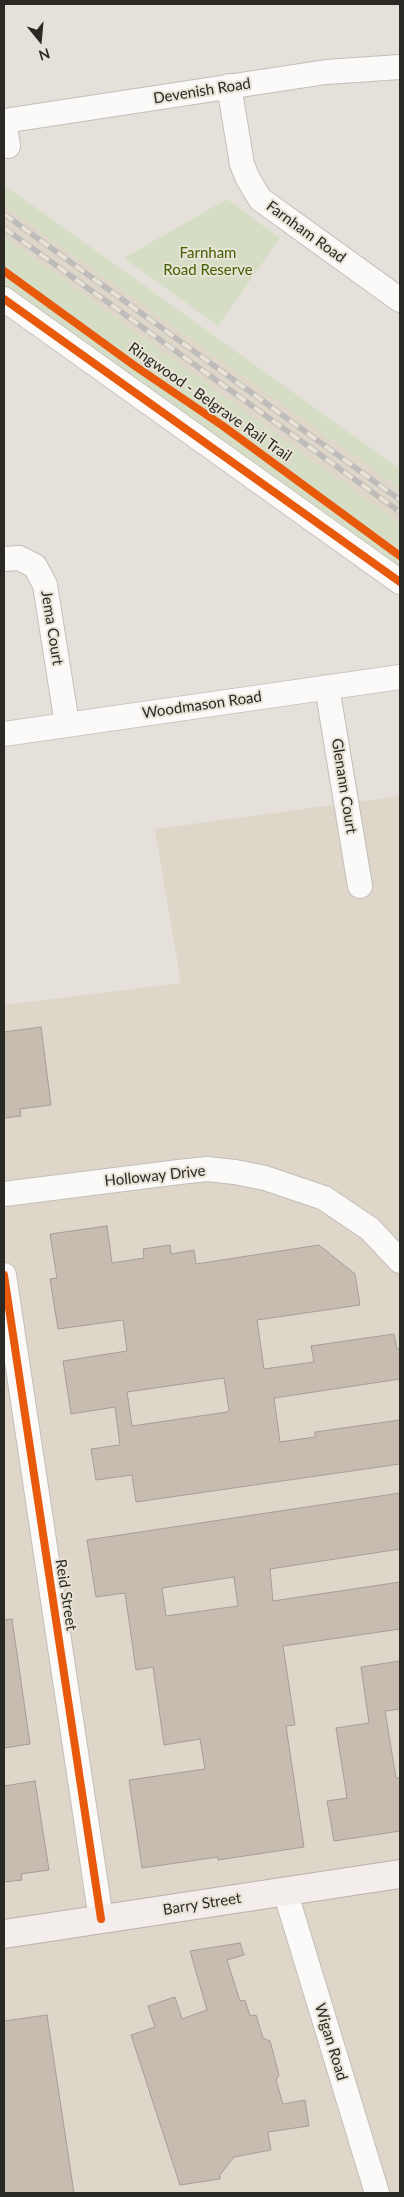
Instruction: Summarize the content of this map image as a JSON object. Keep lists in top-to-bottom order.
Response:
{
  "streets": {
    "main road": ["Barry Street"],
    "street": [
      "Devenish Road",
      "Farnham Road",
      "Jema Court",
      "Woodmason Road",
      "Glenann Court",
      "Holloway Drive",
      "Reid Street",
      "Wigan Road"
    ],
    "cycle path": ["Ringwood - Belgrave Rail Trail"]
  },
  "crossings": [
    ["Devenish Road", "Farnham Road"],
    ["Jema Court", "Woodmason Road"],
    ["Woodmason Road", "Glenann Court"],
    ["Reid Street", "Barry Street"],
    ["Barry Street", "Wigan Road"]
  ],
  "parks": ["Farnham Road Reserve"],
  "north": "bottom"
}
